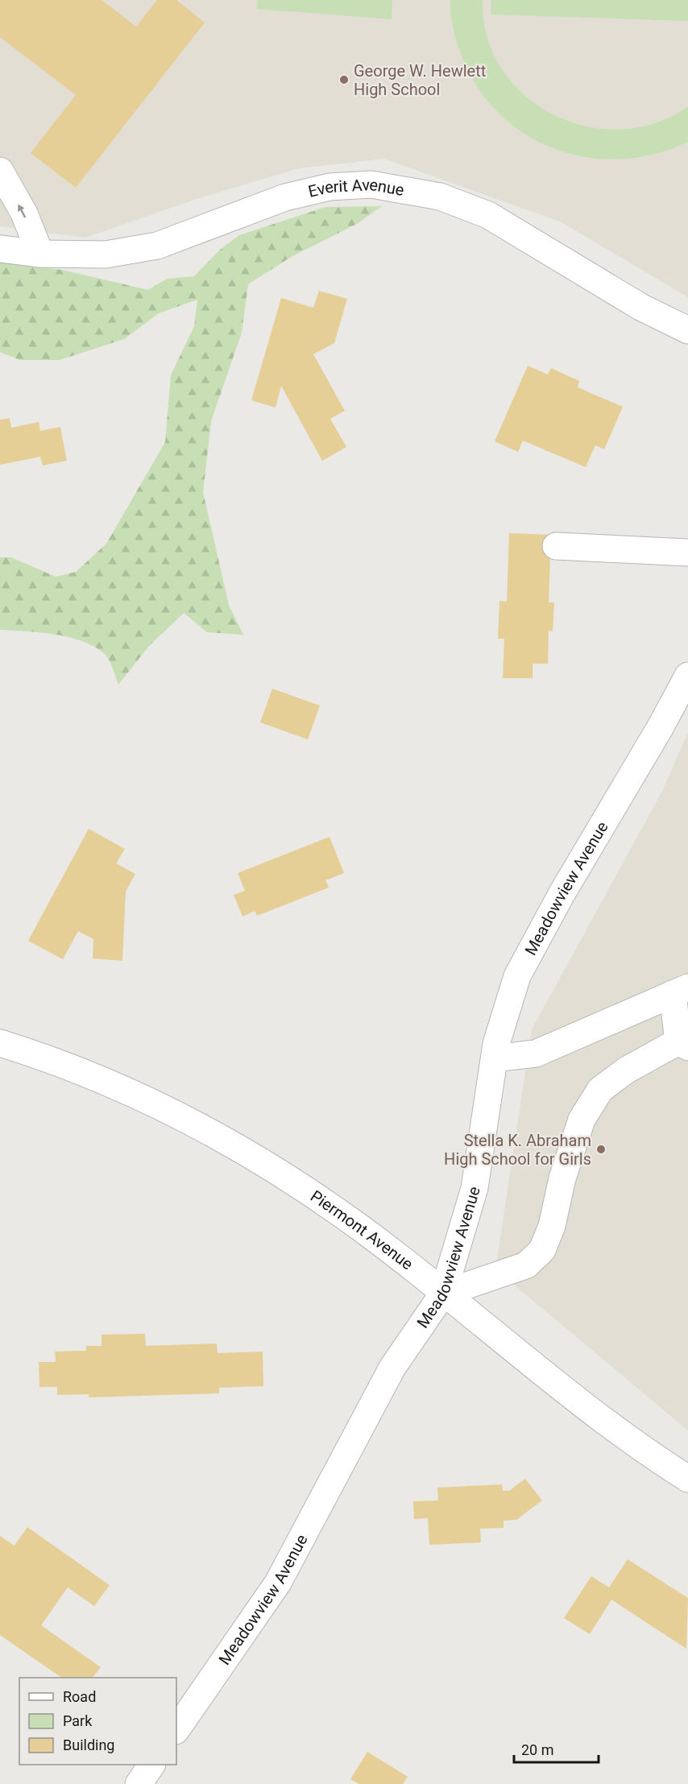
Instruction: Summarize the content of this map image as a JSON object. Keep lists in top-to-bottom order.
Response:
{
  "streets": {
    "street": ["Everit Avenue", "Meadowview Avenue", "Piermont Avenue"]
  },
  "crossings": [
    ["Meadowview Avenue", "Piermont Avenue"]
  ],
  "places": ["George W. Hewlett High School", "Stella K. Abraham High School for Girls"],
  "legend": ["Road", "Park", "Building"],
  "scale_bar": "20 m"
}
